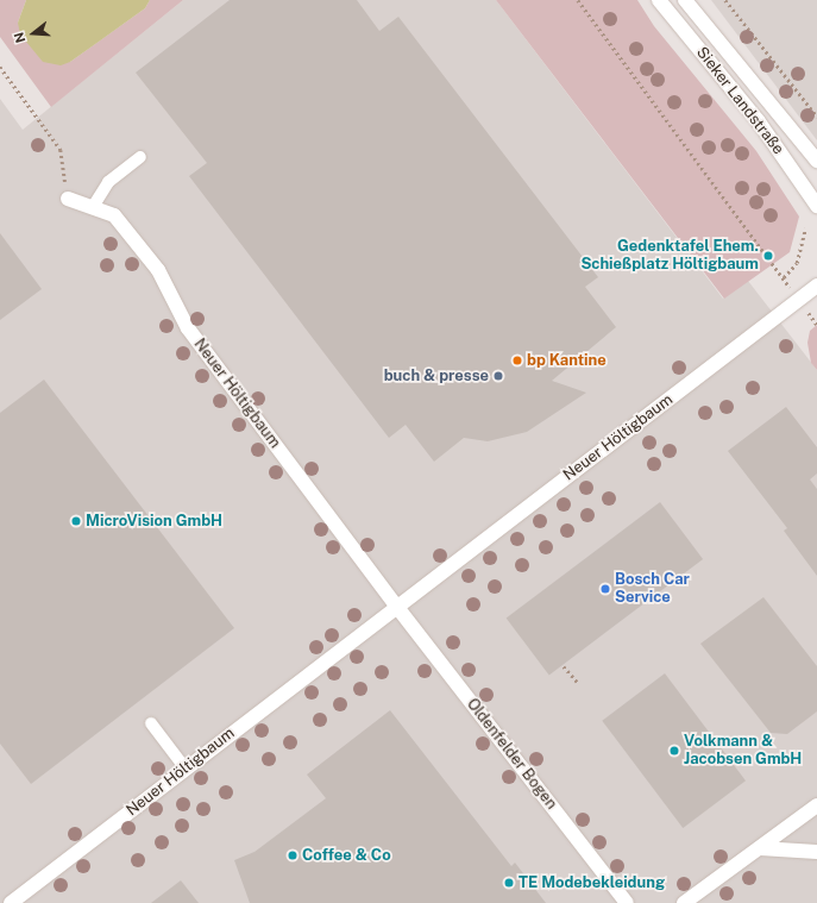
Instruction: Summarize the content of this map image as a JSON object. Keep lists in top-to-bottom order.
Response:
{
  "streets": {
    "street": ["Sieker Landstraße", "Neuer Höltigbaum", "Oldenfelder Bogen"]
  },
  "crossings": [
    ["Neuer Höltigbaum", "Oldenfelder Bogen"]
  ],
  "places": [
    "Gedenktafel Ehem. Schießplatz Höltigbaum",
    "bp Kantine",
    "buch & presse",
    "MicroVision GmbH",
    "Bosch Car Service",
    "Volkmann & Jacobsen GmbH",
    "Coffee & Co",
    "TE Modebekleidung"
  ],
  "north": "left"
}
